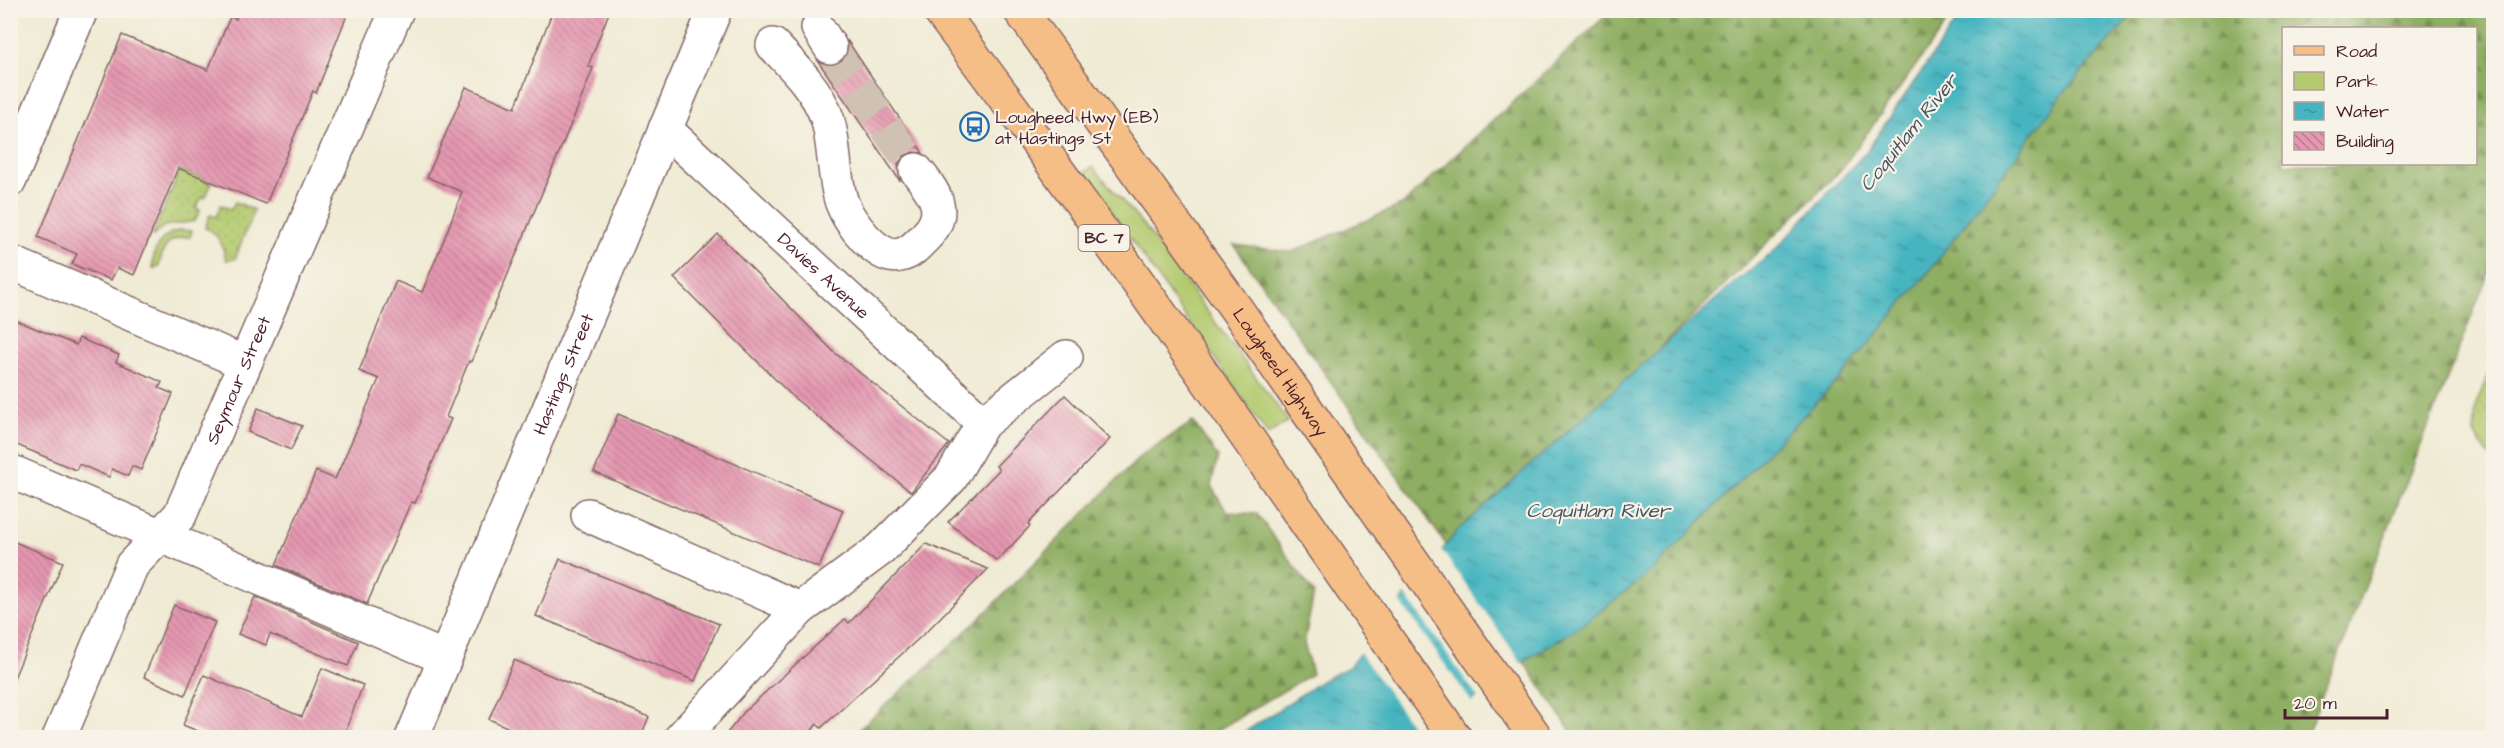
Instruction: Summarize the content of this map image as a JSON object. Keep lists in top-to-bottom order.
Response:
{
  "streets": {
    "main road": ["BC 7", "Lougheed Highway"],
    "street": ["Davies Avenue", "Hastings Street", "Seymour Street"]
  },
  "crossings": [
    ["Davies Avenue", "Hastings Street"]
  ],
  "water": ["Coquitlam River"],
  "places": {
    "bus stop": ["Lougheed Hwy (EB) at Hastings St"]
  },
  "legend": [
    "Road",
    "Park",
    "Water",
    "Building"
  ],
  "scale_bar": "20 m"
}
